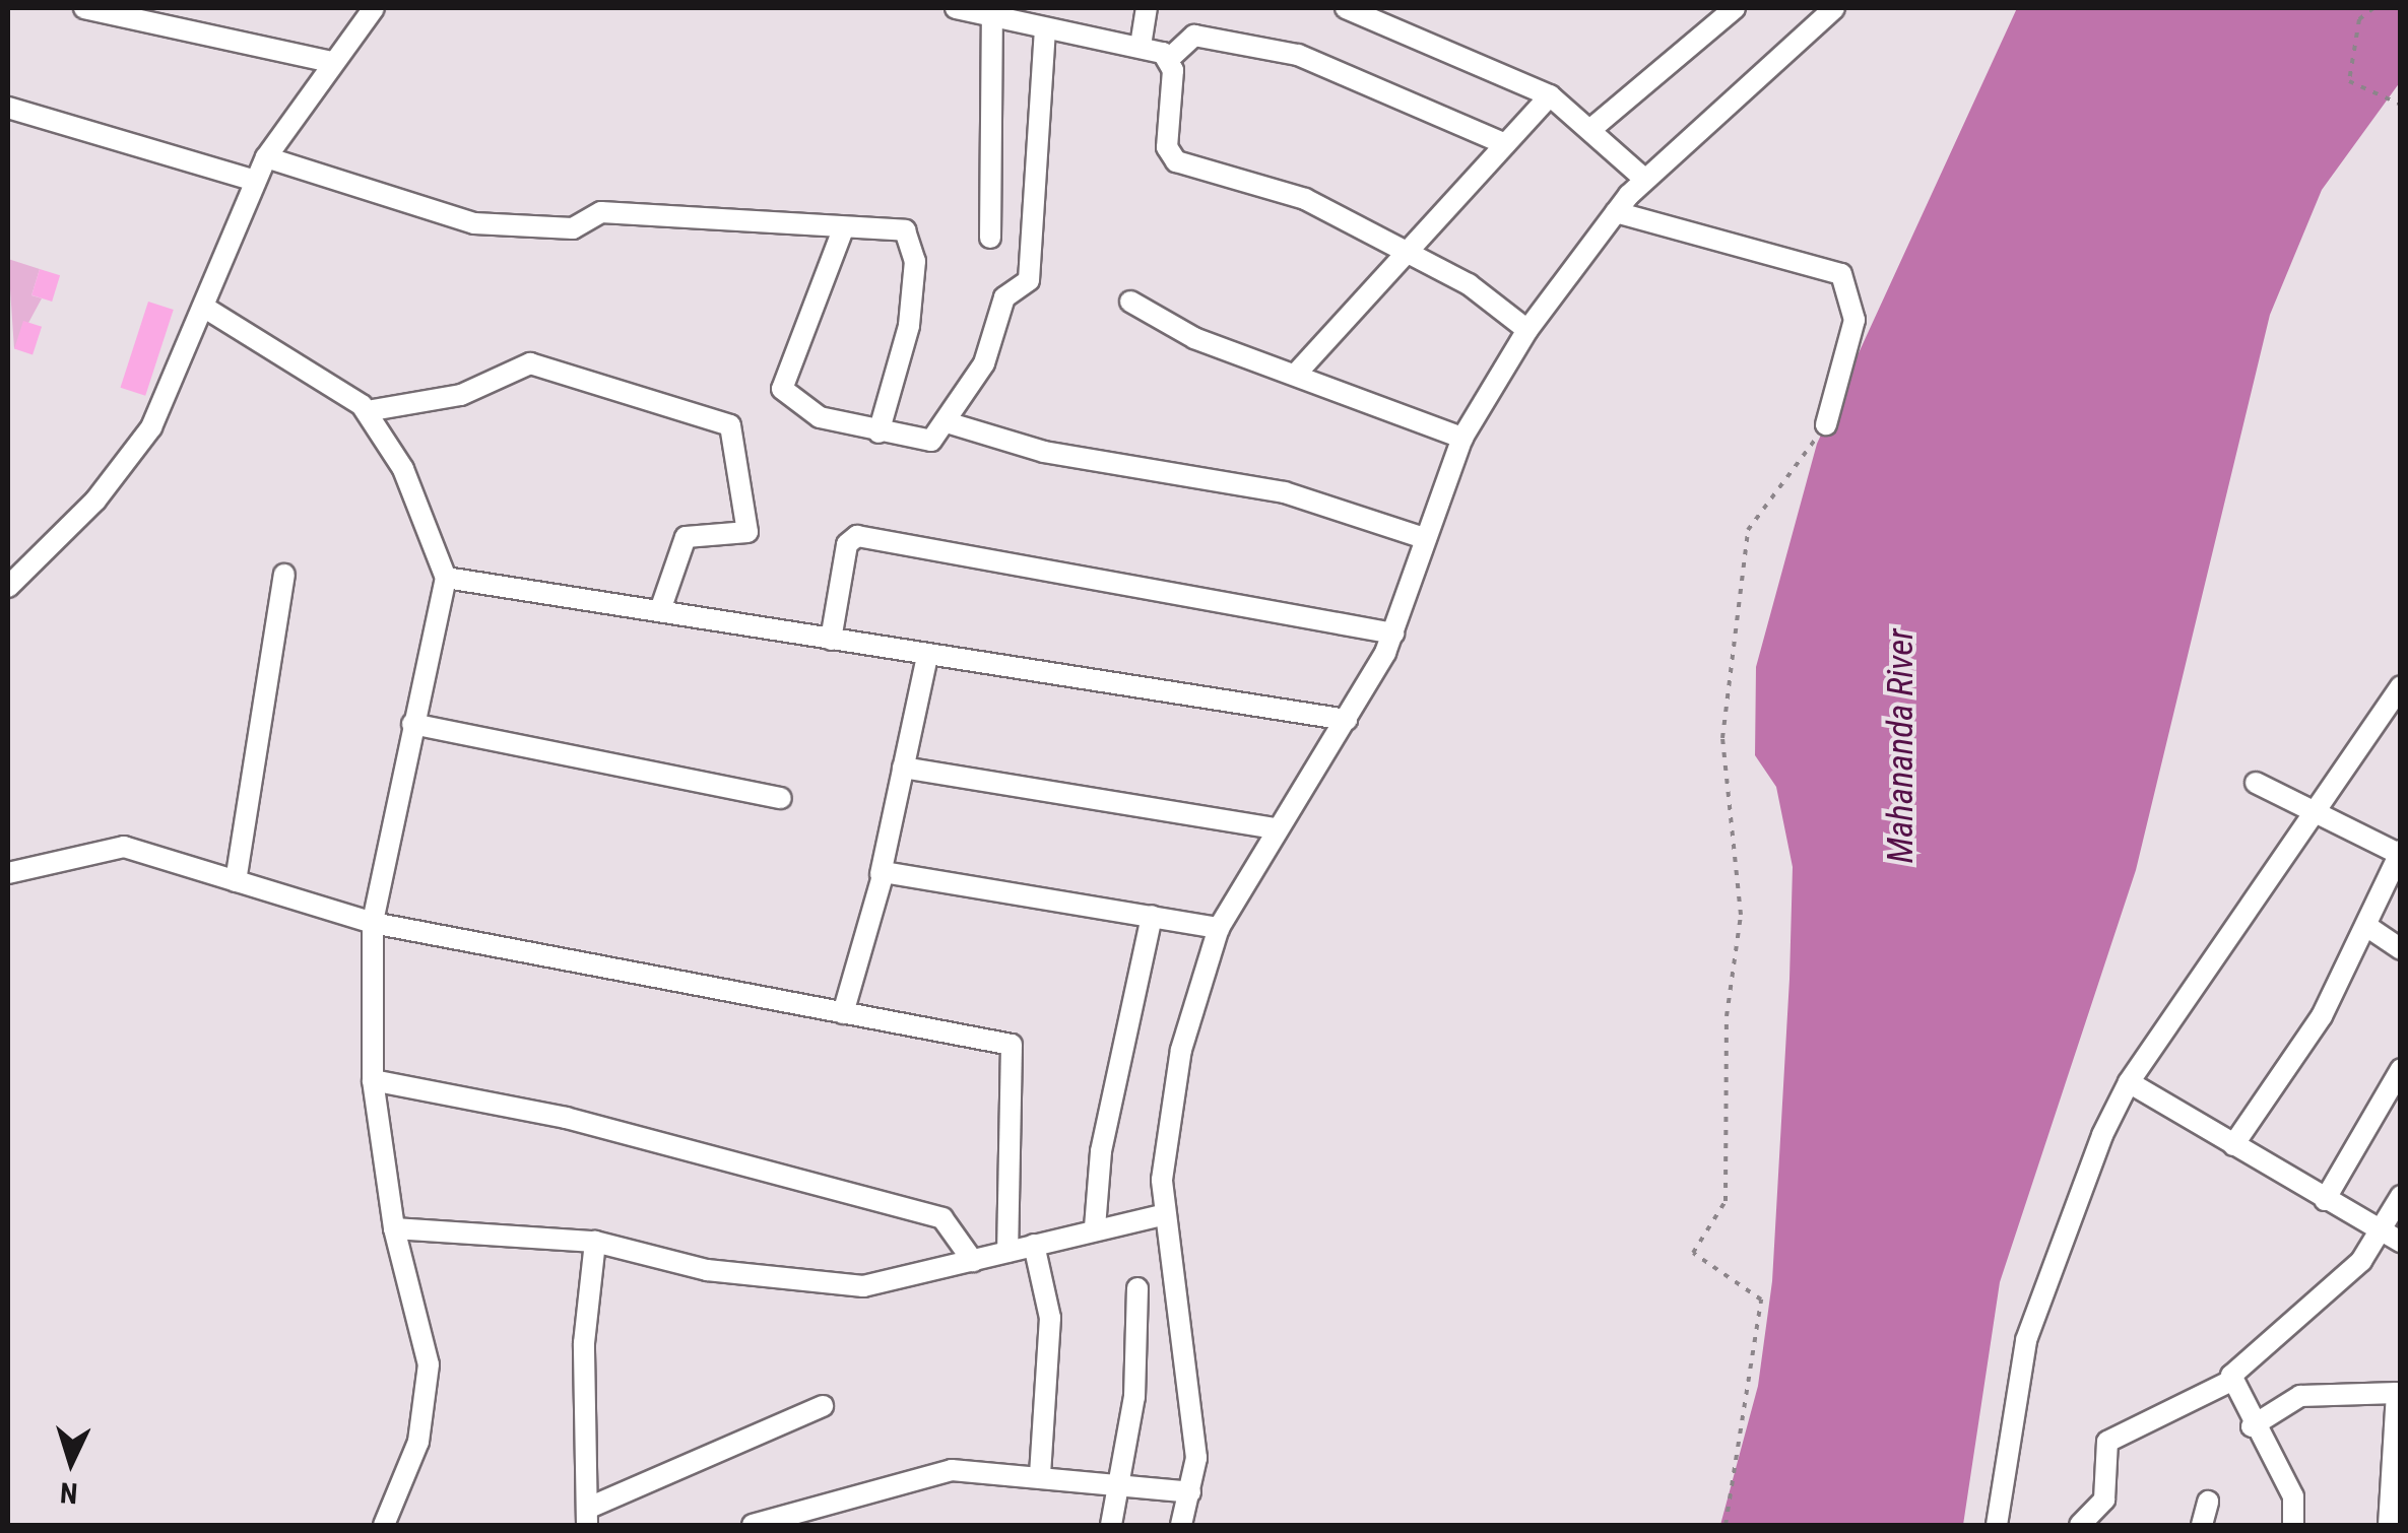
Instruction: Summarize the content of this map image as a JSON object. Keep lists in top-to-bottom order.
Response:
{
  "water": ["Mahananda River"],
  "north": "bottom"
}
